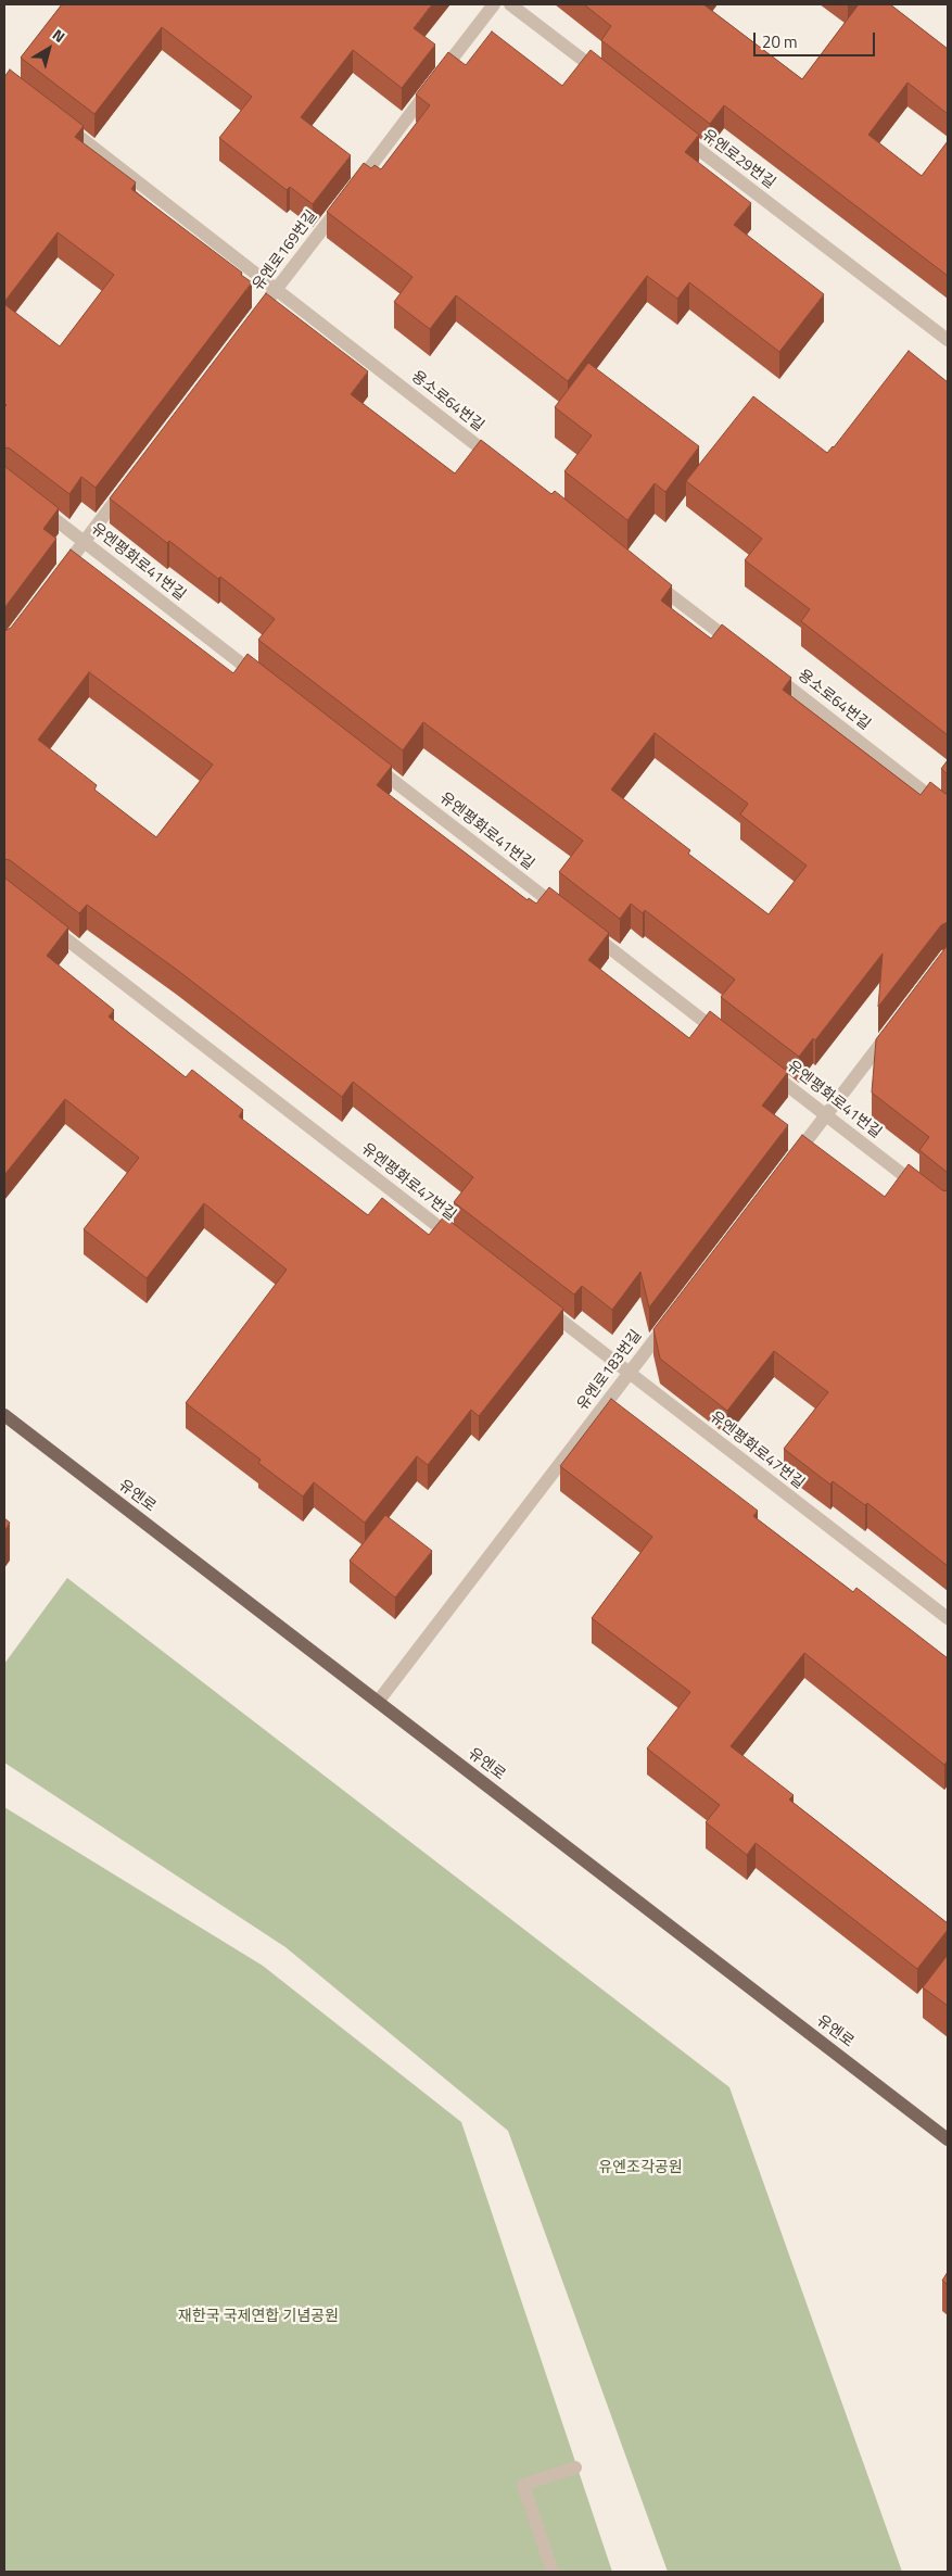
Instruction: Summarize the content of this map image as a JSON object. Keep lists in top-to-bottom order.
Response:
{
  "streets": {
    "main road": ["유엔로"],
    "street": [
      "유엔로29번길",
      "유엔로169번길",
      "용소로64번길",
      "유엔평화로41번길",
      "유엔평화로47번길",
      "유엔로183번길"
    ]
  },
  "crossings": [
    ["유엔로169번길", "용소로64번길"],
    ["유엔평화로47번길", "유엔로183번길"],
    ["유엔로183번길", "유엔로"]
  ],
  "parks": ["유엔조각공원", "재한국 국제연합 기념공원"],
  "scale_bar": "20 m",
  "north": "top right"
}
